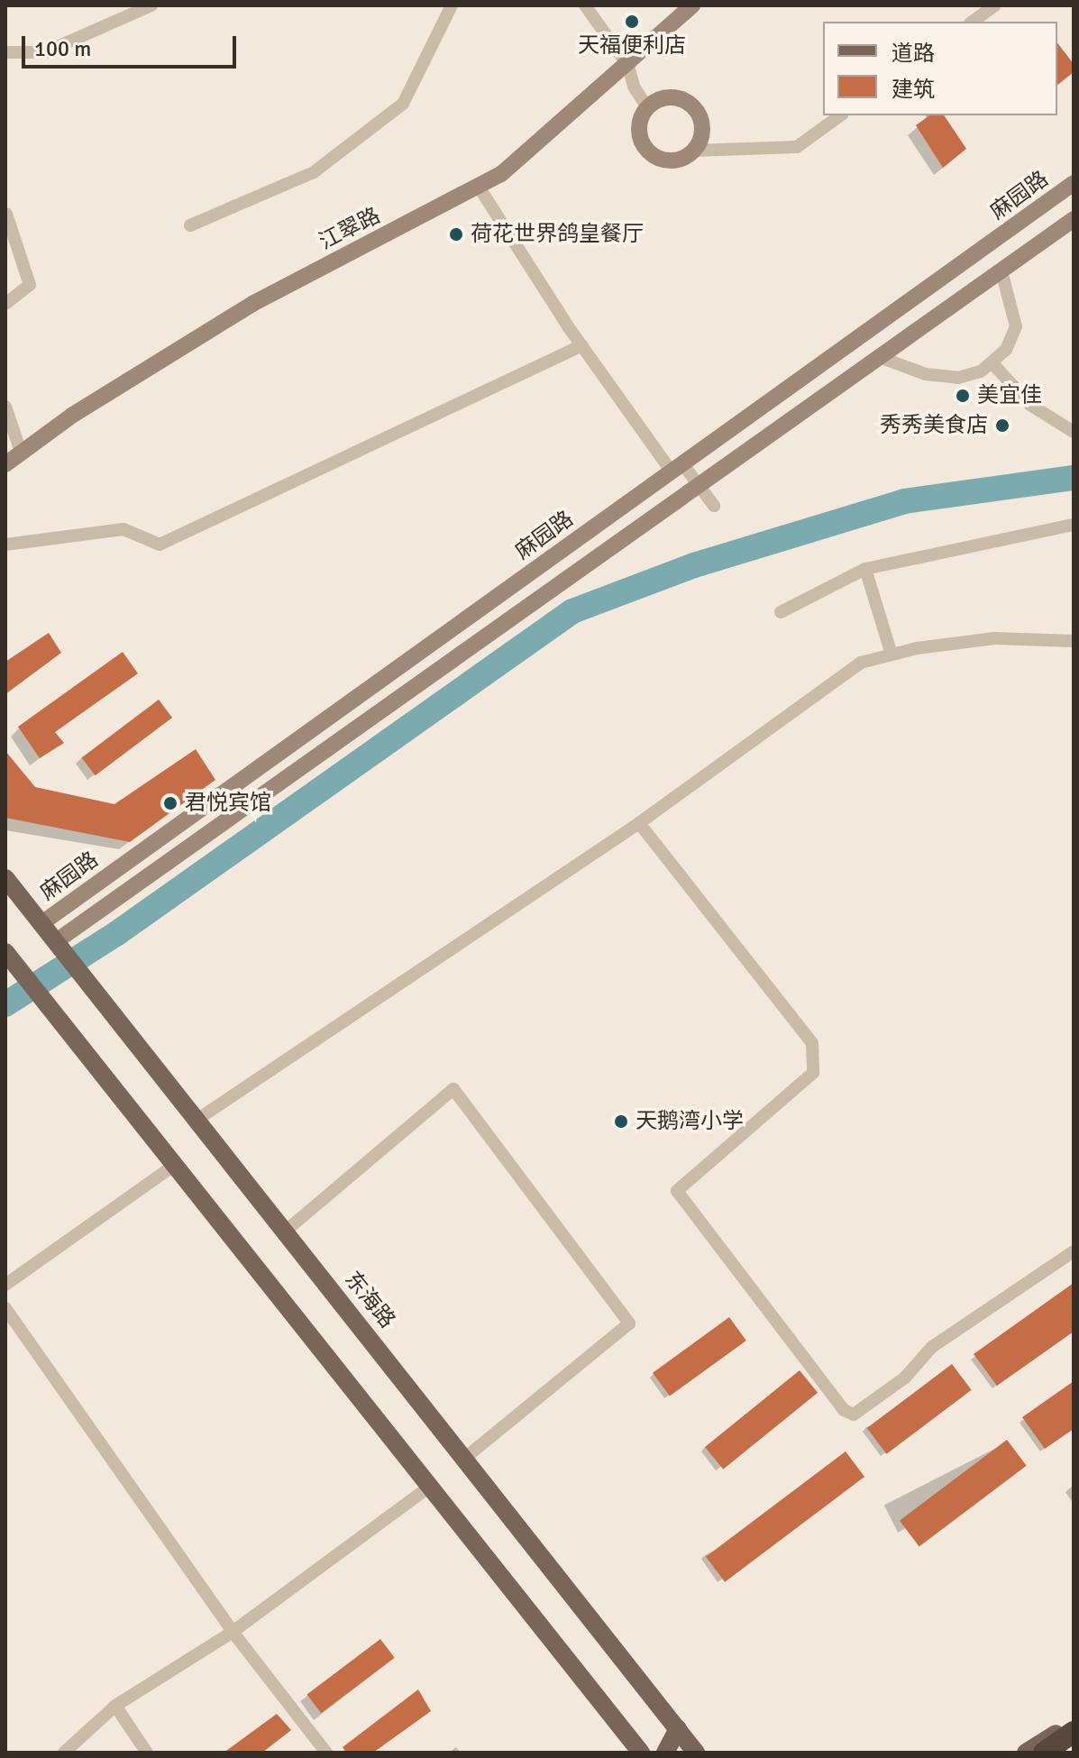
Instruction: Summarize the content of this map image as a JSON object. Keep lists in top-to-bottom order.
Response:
{
  "streets": {
    "main road": ["东海路"],
    "street": ["麻园路", "江翠路"]
  },
  "crossings": [
    ["麻园路", "东海路"]
  ],
  "places": [
    "天福便利店",
    "荷花世界鸽皇餐厅",
    "美宜佳",
    "秀秀美食店",
    "君悦宾馆",
    "天鹅湾小学"
  ],
  "legend": ["道路", "建筑"],
  "scale_bar": "100 m"
}
